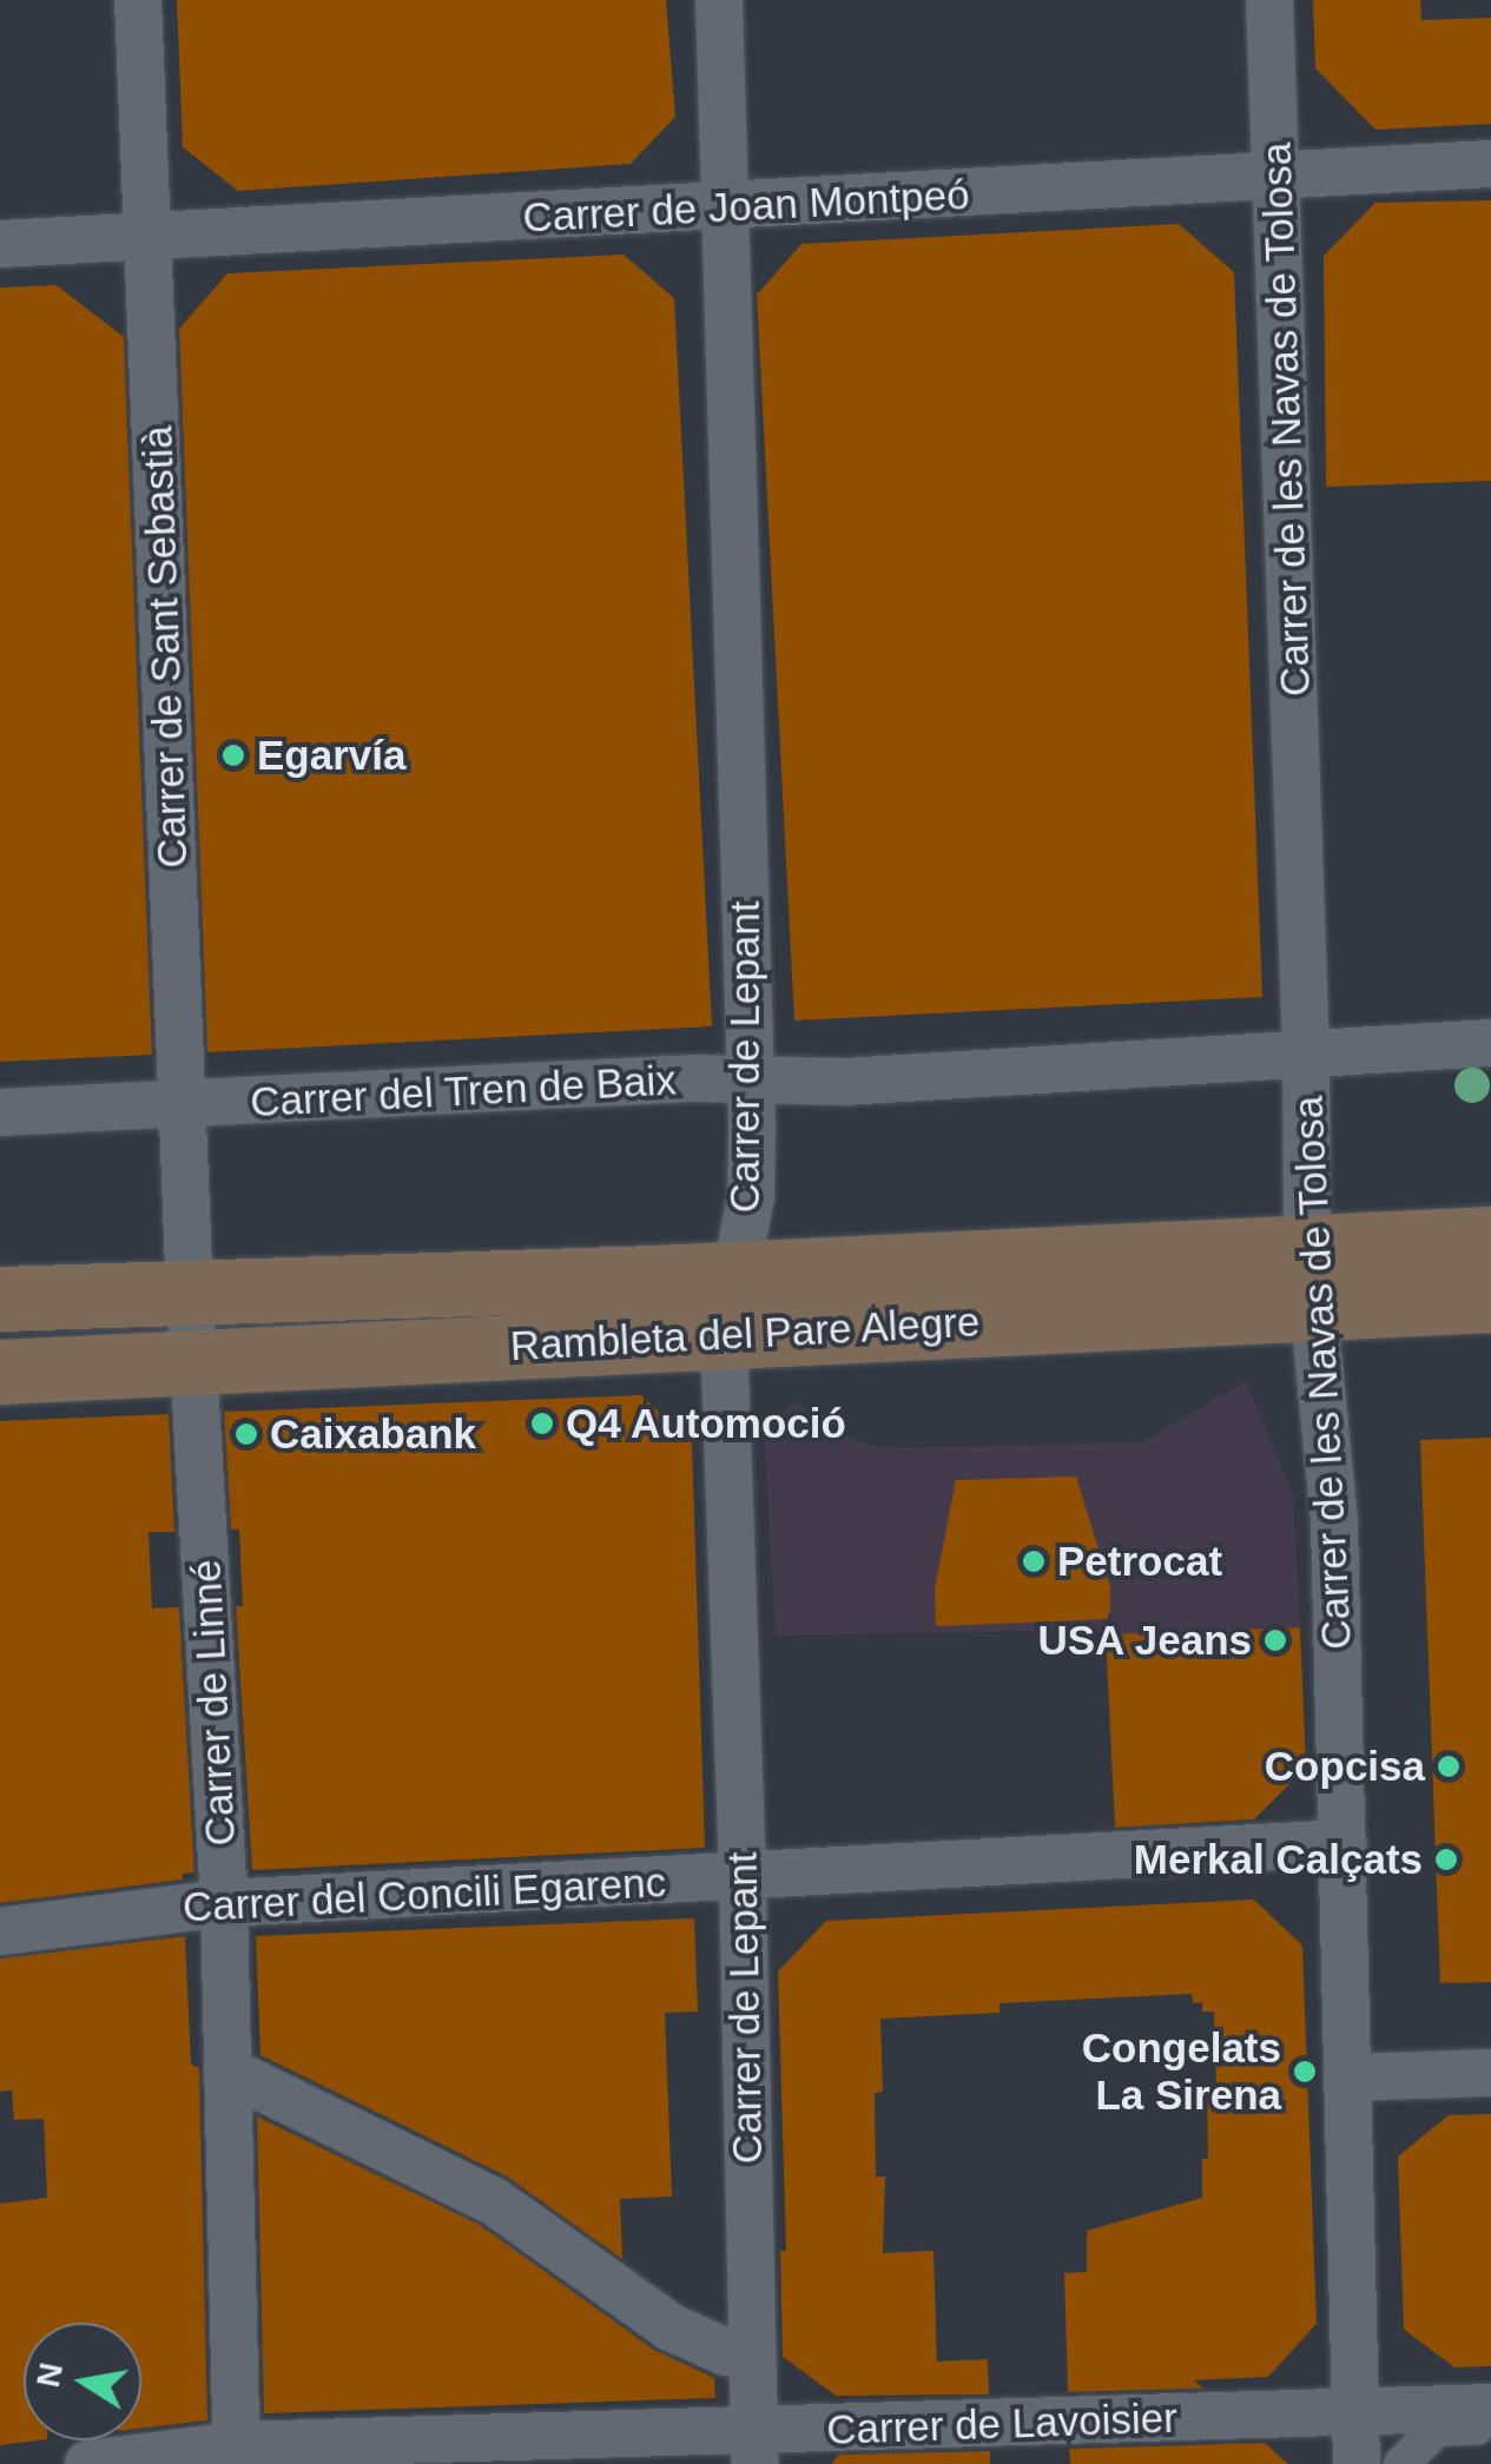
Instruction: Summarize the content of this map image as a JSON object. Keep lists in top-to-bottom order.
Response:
{
  "streets": {
    "main road": ["Rambleta del Pare Alegre"],
    "street": [
      "Carrer de Joan Montpeó",
      "Carrer de les Navas de Tolosa",
      "Carrer de Sant Sebastià",
      "Carrer de Lepant",
      "Carrer del Tren de Baix",
      "Carrer de Linné",
      "Carrer del Concili Egarenc",
      "Carrer de Lavoisier"
    ]
  },
  "crossings": [
    ["Carrer de Joan Montpeó", "Carrer de les Navas de Tolosa"],
    ["Carrer de Joan Montpeó", "Carrer de Sant Sebastià"],
    ["Carrer de Joan Montpeó", "Carrer de Lepant"],
    ["Carrer de les Navas de Tolosa", "Carrer del Tren de Baix"],
    ["Carrer de les Navas de Tolosa", "Rambleta del Pare Alegre"],
    ["Carrer de les Navas de Tolosa", "Carrer del Concili Egarenc"],
    ["Carrer de les Navas de Tolosa", "Carrer de Lavoisier"],
    ["Carrer de Sant Sebastià", "Carrer del Tren de Baix"],
    ["Carrer de Sant Sebastià", "Rambleta del Pare Alegre"],
    ["Carrer de Sant Sebastià", "Carrer de Linné"],
    ["Carrer de Lepant", "Carrer del Tren de Baix"],
    ["Carrer de Lepant", "Rambleta del Pare Alegre"],
    ["Carrer de Lepant", "Carrer del Concili Egarenc"],
    ["Carrer de Lepant", "Carrer de Lavoisier"],
    ["Rambleta del Pare Alegre", "Carrer de Linné"],
    ["Carrer de Linné", "Carrer del Concili Egarenc"],
    ["Carrer de Linné", "Carrer de Lavoisier"]
  ],
  "places": [
    "Egarvía",
    "Q4 Automoció",
    "Caixabank",
    "Petrocat",
    "USA Jeans",
    "Copcisa",
    "Merkal Calçats",
    "Congelats La Sirena"
  ],
  "north": "left"
}
